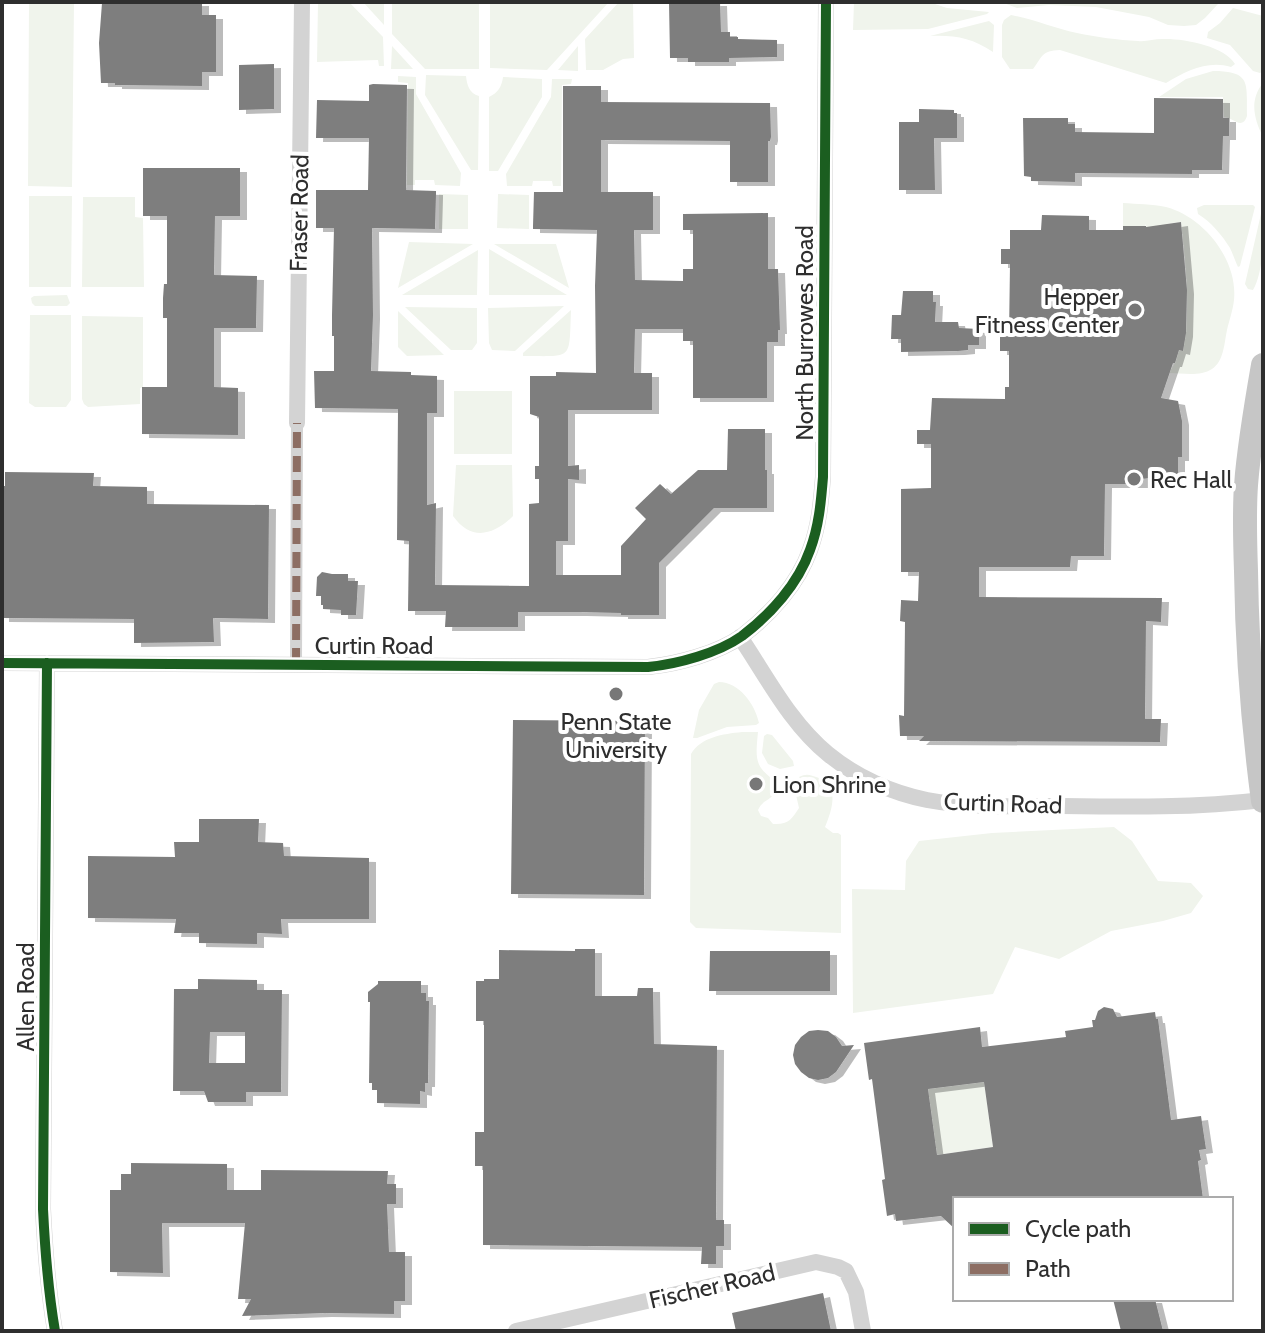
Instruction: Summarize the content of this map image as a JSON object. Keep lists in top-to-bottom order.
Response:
{
  "streets": {
    "street": [
      "Fraser Road",
      "North Burrowes Road",
      "Curtin Road",
      "Allen Road",
      "Fischer Road"
    ]
  },
  "crossings": [
    ["North Burrowes Road", "Curtin Road"],
    ["Curtin Road", "Allen Road"]
  ],
  "places": [
    "Hepper Fitness Center",
    "Rec Hall",
    "Penn State University",
    "Lion Shrine"
  ],
  "legend": ["Cycle path", "Path"]
}
